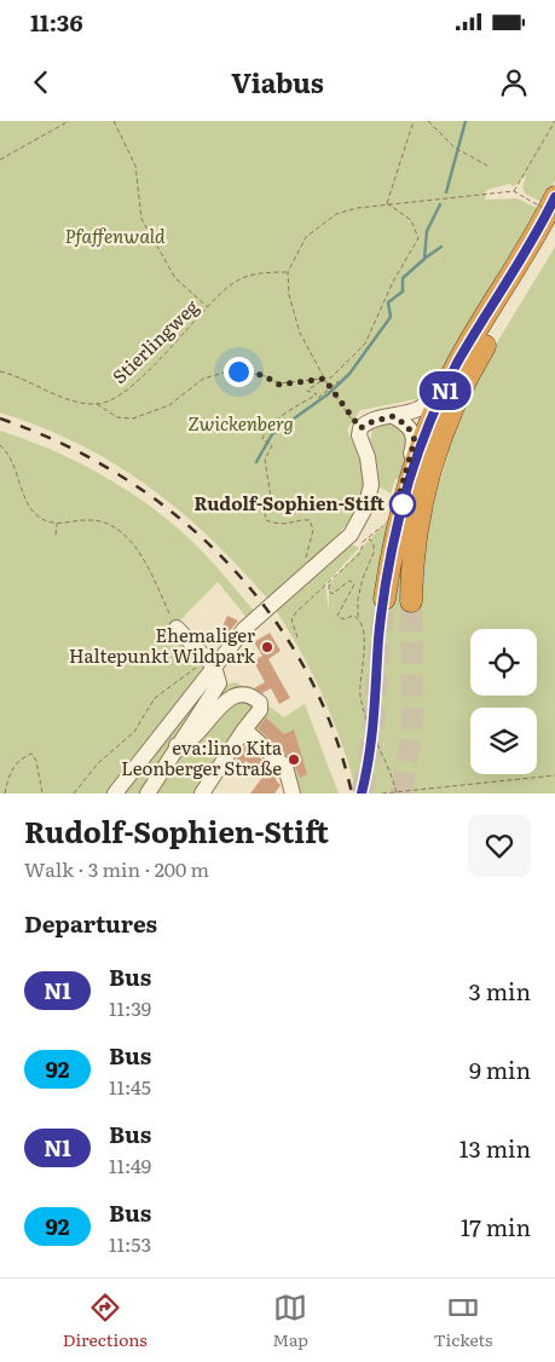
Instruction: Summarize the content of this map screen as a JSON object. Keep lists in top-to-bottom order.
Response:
{
  "streets": {
    "path": ["Stierlingweg"]
  },
  "parks": ["Pfaffenwald", "Zwickenberg"],
  "places": ["Rudolf-Sophien-Stift", "Ehemaliger Haltepunkt Wildpark", "eva:lino Kita Leonberger Straße"],
  "lines": ["bus line N1"],
  "page": {
    "status": "11:36",
    "header": "Viabus",
    "on_map": "N1",
    "heading": [
      ["Rudolf-Sophien-Stift", "Walk · 3 min · 200 m"],
      "Departures"
    ],
    "list": [
      {
        "mark": "N1",
        "name": "Bus",
        "note": "11:39",
        "value": "3 min"
      },
      {
        "mark": "92",
        "name": "Bus",
        "note": "11:45",
        "value": "9 min"
      },
      {
        "mark": "N1",
        "name": "Bus",
        "note": "11:49",
        "value": "13 min"
      },
      {
        "mark": "92",
        "name": "Bus",
        "note": "11:53",
        "value": "17 min"
      }
    ],
    "tabs": ["Directions", "Map", "Tickets"]
  }
}
